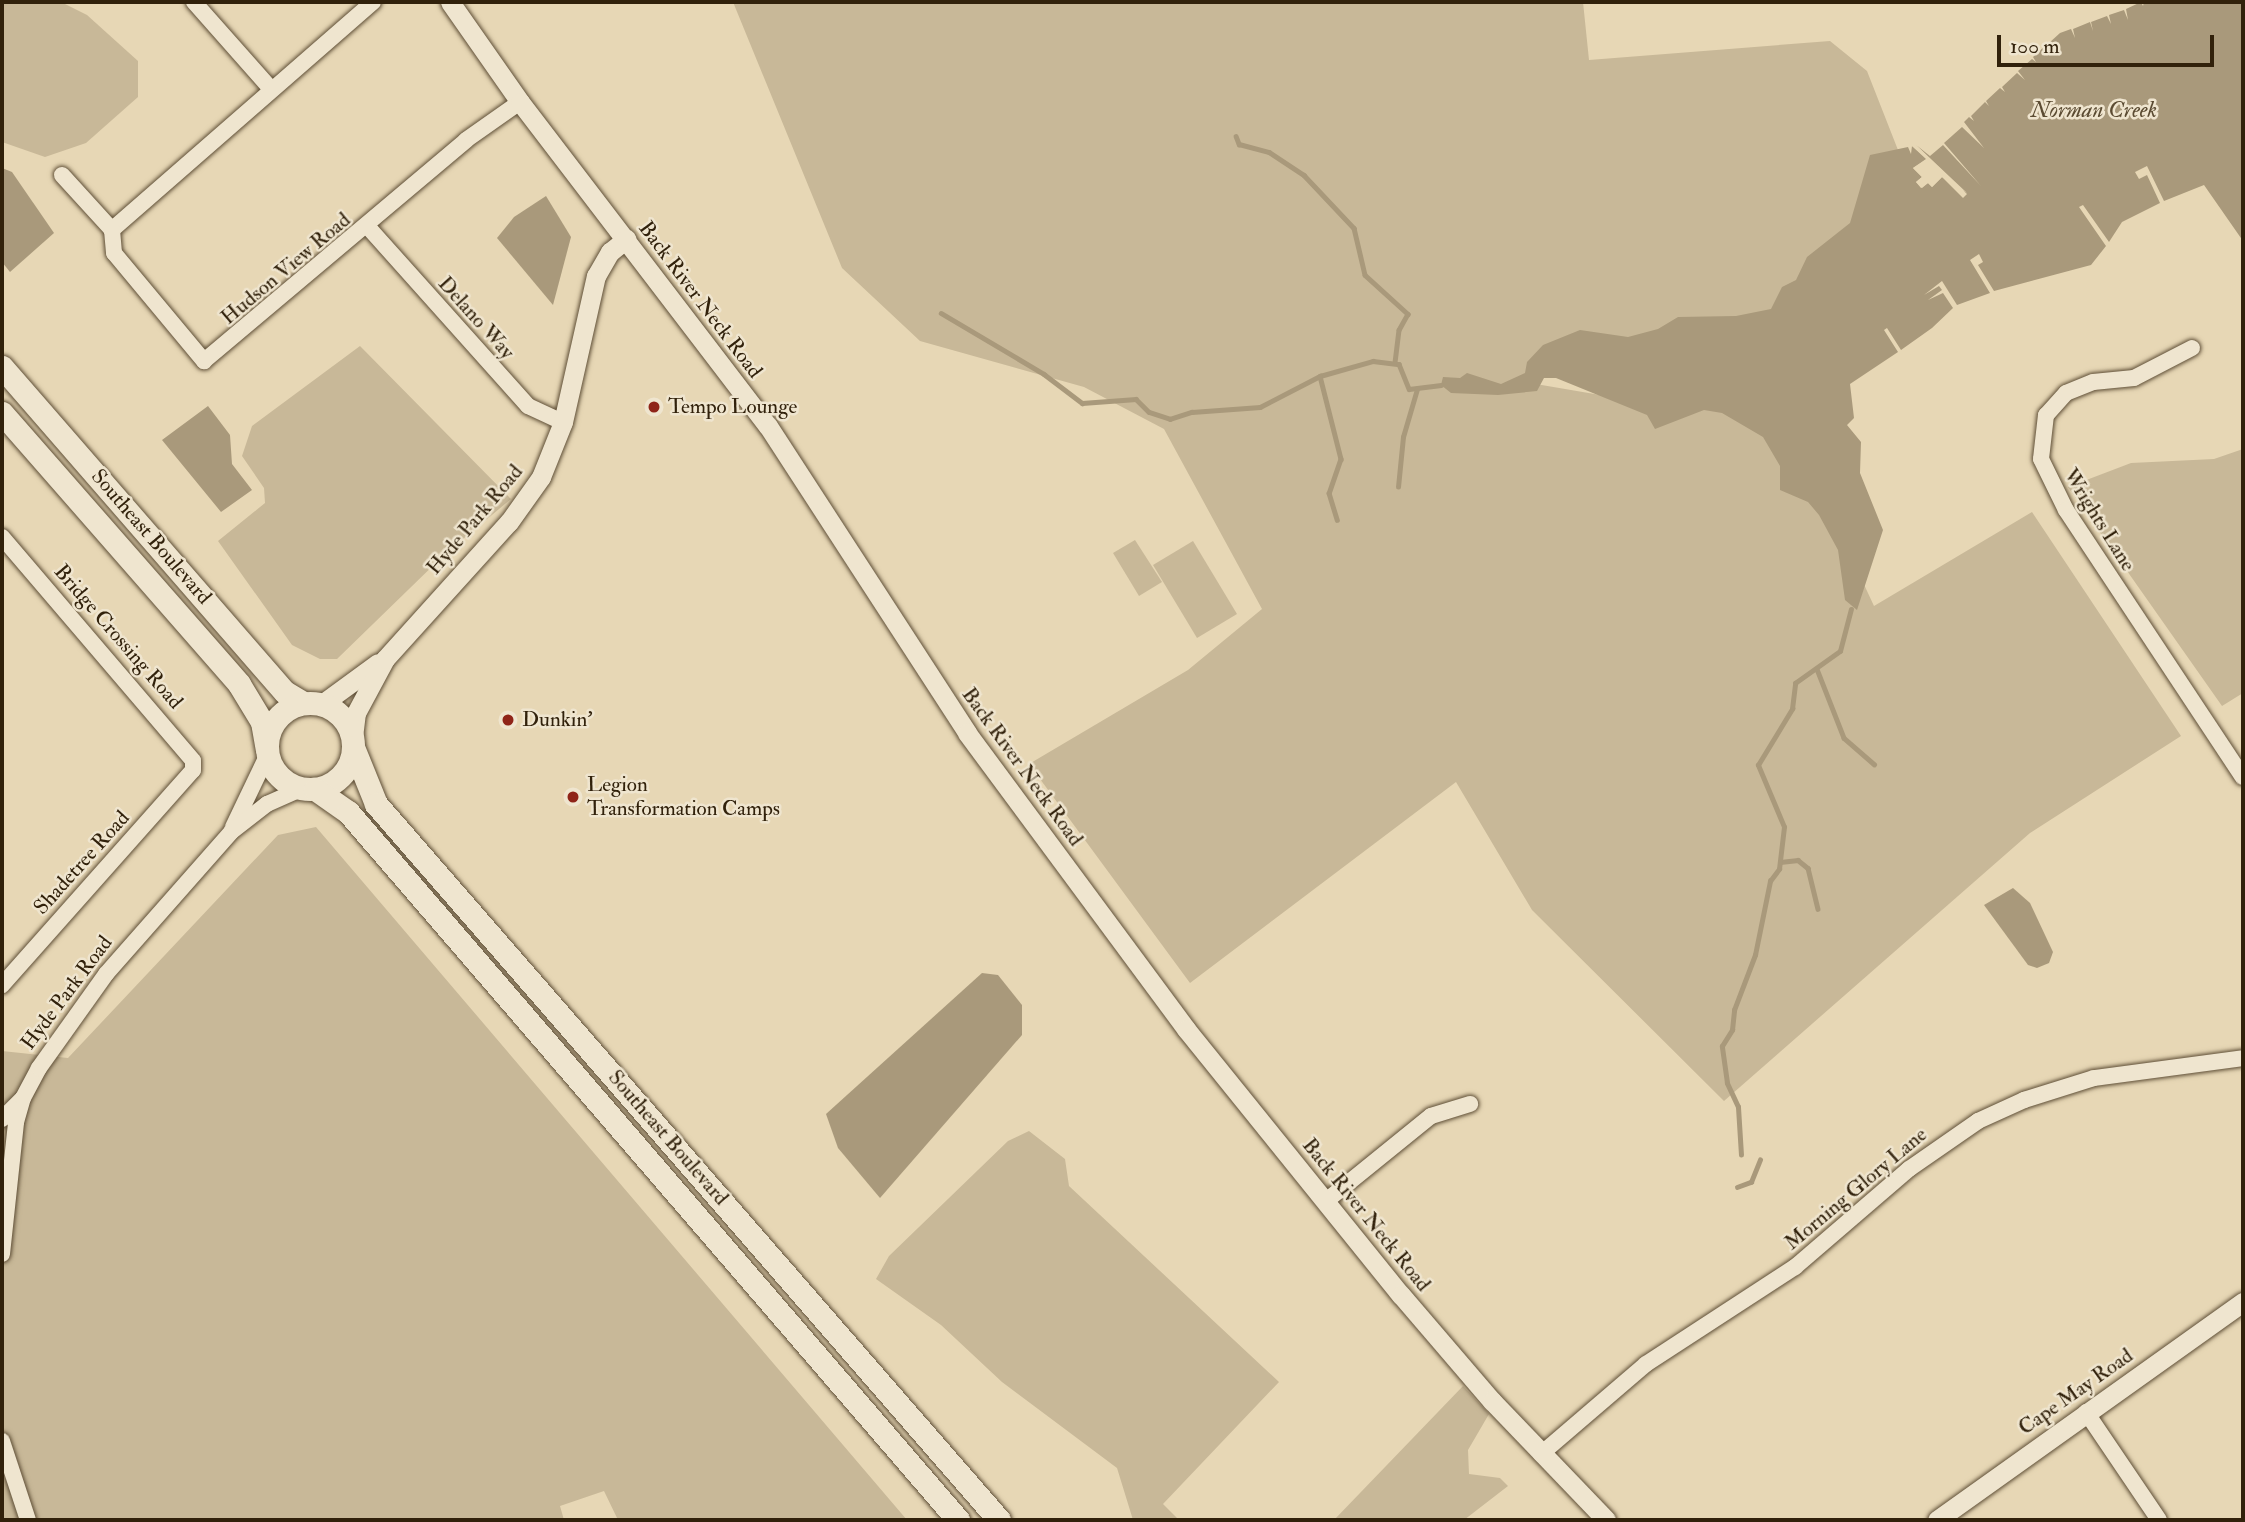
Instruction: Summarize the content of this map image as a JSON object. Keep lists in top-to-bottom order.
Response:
{
  "streets": {
    "main road": ["Southeast Boulevard"],
    "street": [
      "Hudson View Road",
      "Back River Neck Road",
      "Delano Way",
      "Hyde Park Road",
      "Wrights Lane",
      "Bridge Crossing Road",
      "Shadetree Road",
      "Morning Glory Lane",
      "Cape May Road"
    ]
  },
  "crossings": [
    ["Hudson View Road", "Back River Neck Road"],
    ["Hudson View Road", "Delano Way"],
    ["Back River Neck Road", "Hyde Park Road"],
    ["Back River Neck Road", "Morning Glory Lane"],
    ["Delano Way", "Hyde Park Road"],
    ["Hyde Park Road", "Southeast Boulevard"],
    ["Bridge Crossing Road", "Shadetree Road"]
  ],
  "water": ["Norman Creek"],
  "places": ["Tempo Lounge", "Dunkin'", "Legion Transformation Camps"],
  "scale_bar": "100 m"
}
